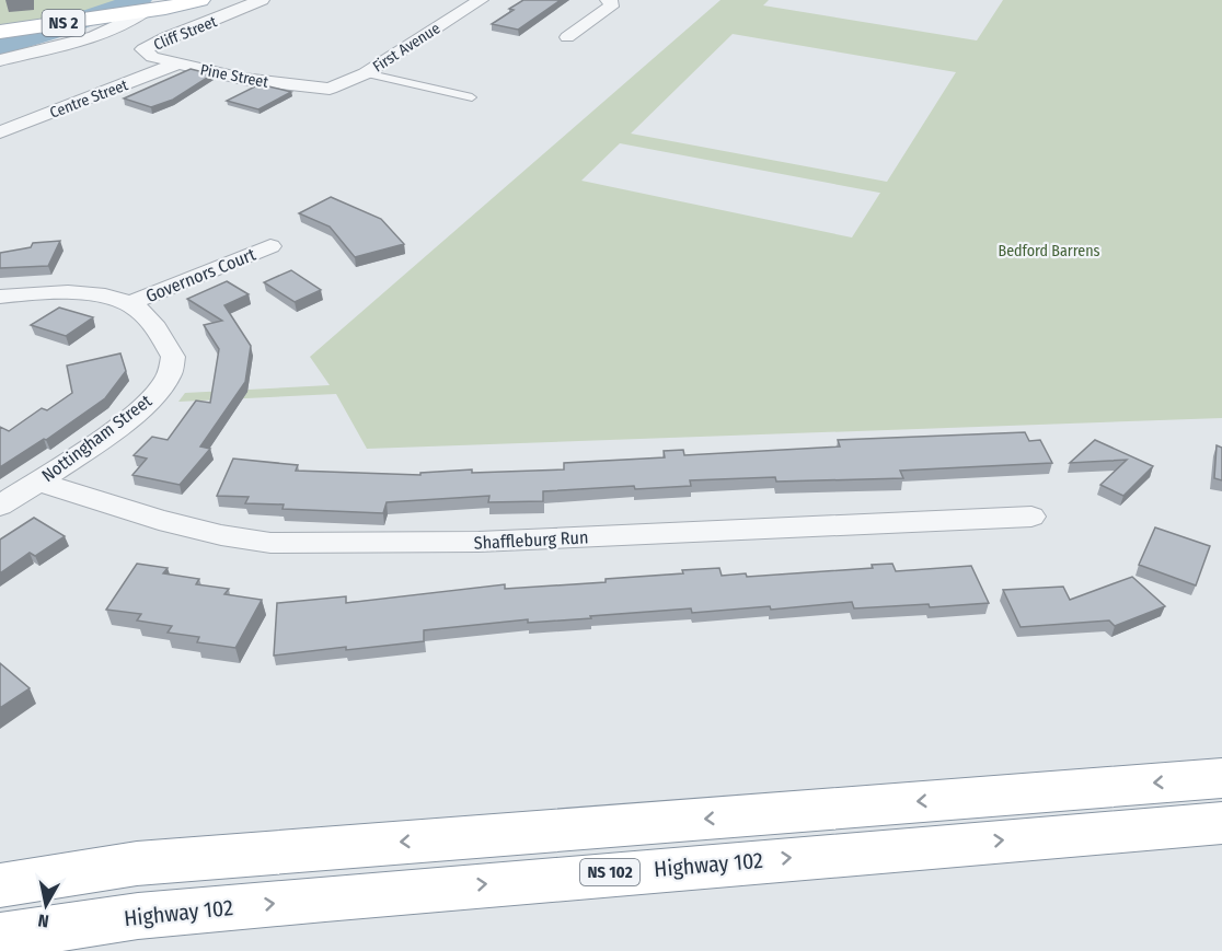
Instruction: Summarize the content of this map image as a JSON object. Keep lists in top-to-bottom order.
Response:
{
  "streets": {
    "main road": ["NS 2", "Highway 102", "NS 102"],
    "street": [
      "Cliff Street",
      "First Avenue",
      "Pine Street",
      "Centre Street",
      "Governors Court",
      "Nottingham Street",
      "Shaffleburg Run"
    ]
  },
  "crossings": [
    ["Cliff Street", "Pine Street"],
    ["First Avenue", "Pine Street"],
    ["Pine Street", "Centre Street"],
    ["Governors Court", "Nottingham Street"],
    ["Nottingham Street", "Shaffleburg Run"]
  ],
  "parks": ["Bedford Barrens"],
  "north": "bottom"
}
